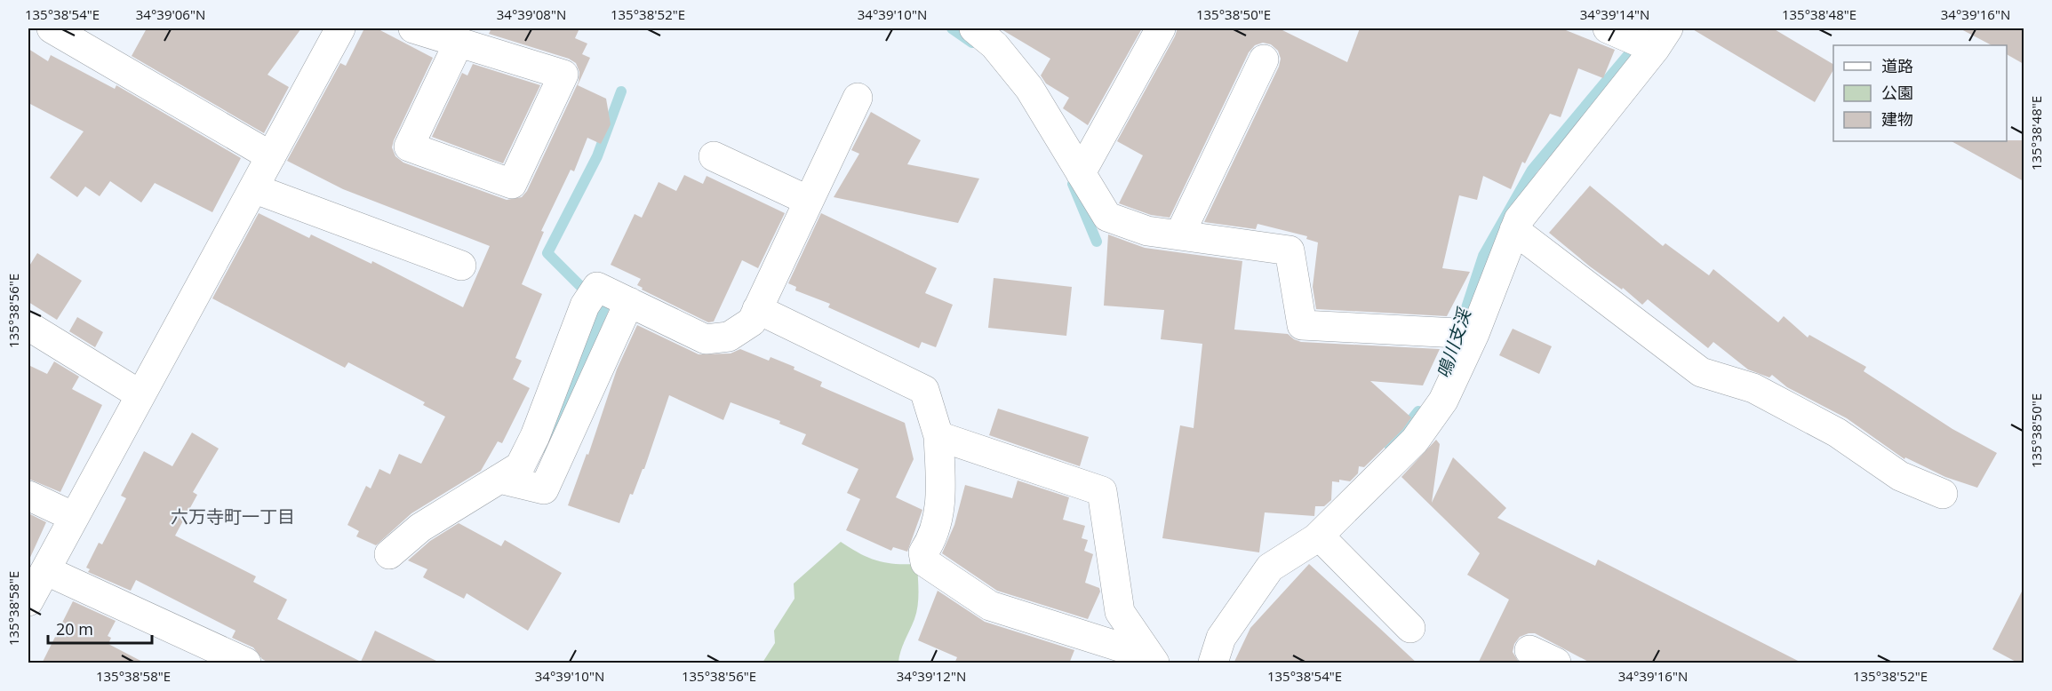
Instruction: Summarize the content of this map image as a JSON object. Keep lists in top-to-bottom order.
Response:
{
  "districts": ["六万寺町一丁目"],
  "water": ["鳴川支渓"],
  "legend": ["道路", "公園", "建物"],
  "scale_bar": "20 m",
  "coordinates": [
    "135°38'54\"E",
    "34°39'06\"N",
    "34°39'08\"N",
    "135°38'52\"E",
    "34°39'10\"N",
    "135°38'50\"E",
    "34°39'14\"N",
    "135°38'48\"E",
    "34°39'16\"N",
    "135°38'56\"E",
    "135°38'58\"E",
    "34°39'12\"N"
  ]
}
